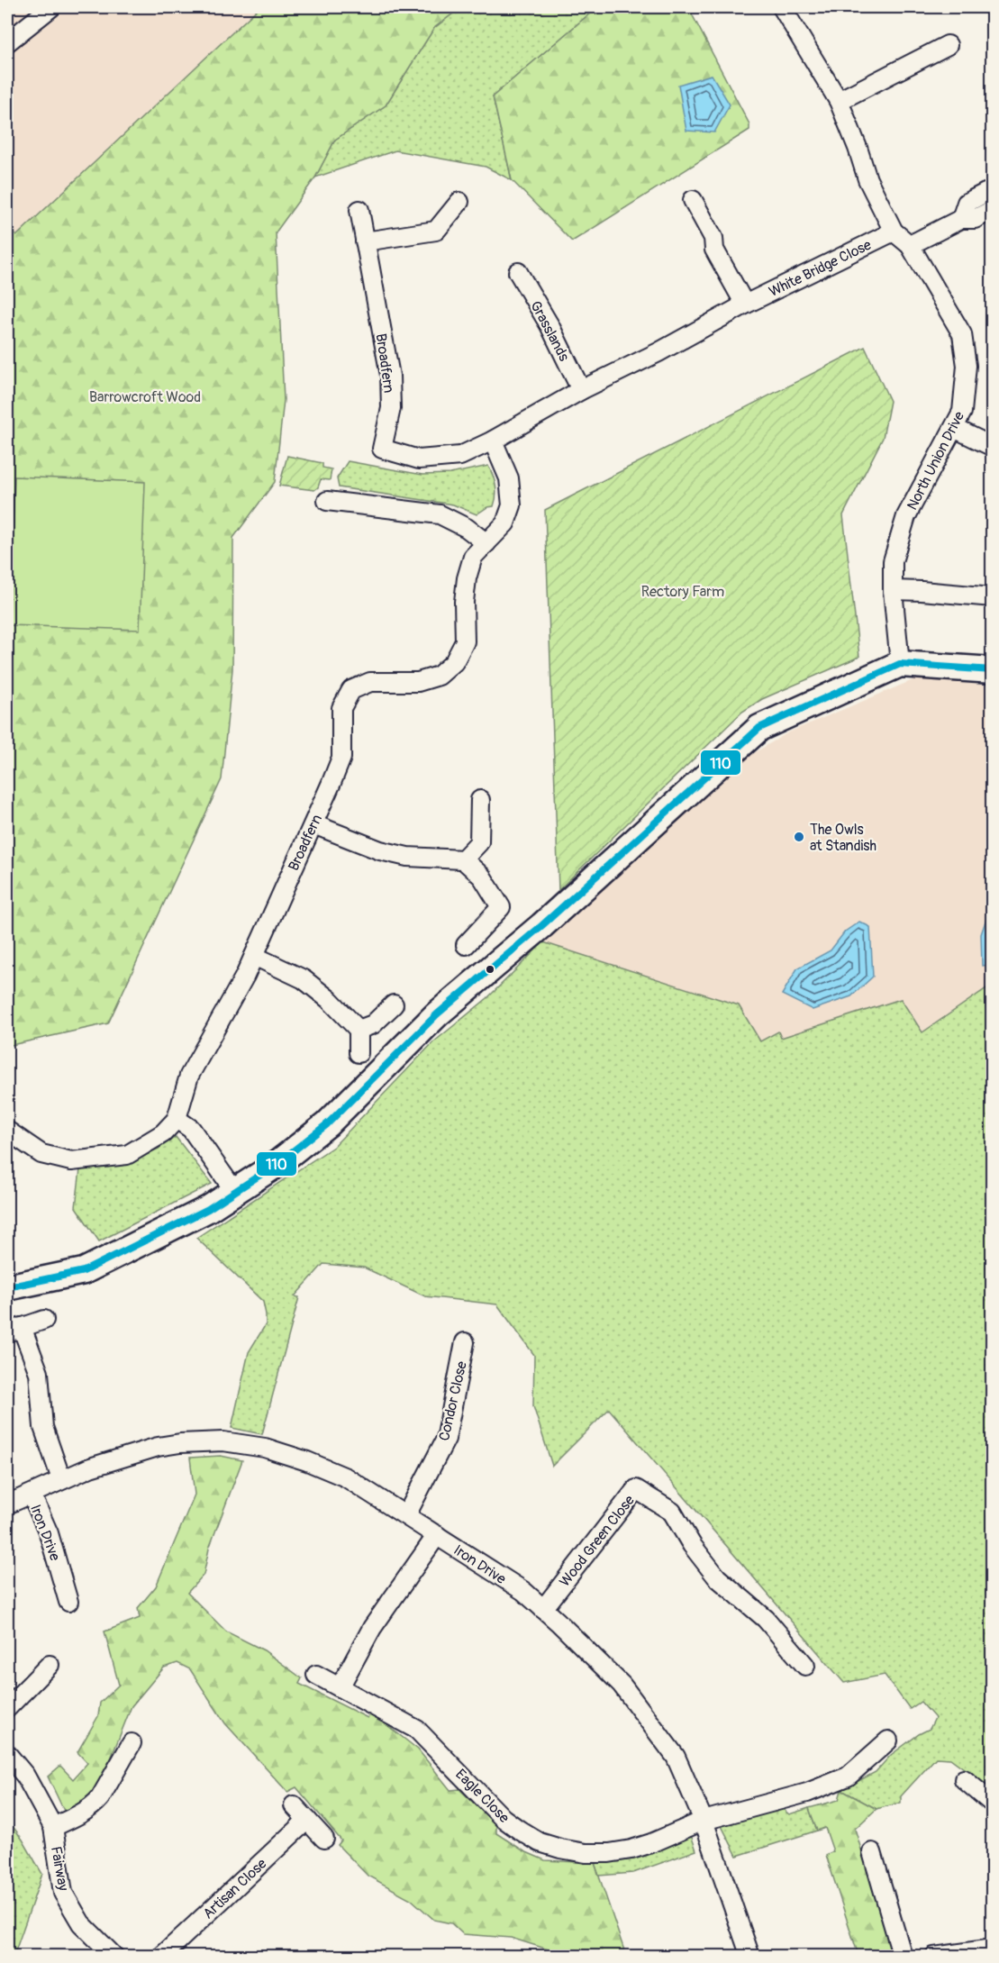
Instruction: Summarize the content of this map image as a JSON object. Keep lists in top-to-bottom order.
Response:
{
  "streets": {
    "street": [
      "White Bridge Close",
      "Grasslands",
      "Broadfern",
      "North Union Drive",
      "Condor Close",
      "Iron Drive",
      "Wood Green Close",
      "Eagle Close",
      "Fairway",
      "Artisan Close"
    ]
  },
  "crossings": [
    ["White Bridge Close", "Grasslands"],
    ["White Bridge Close", "North Union Drive"],
    ["Condor Close", "Iron Drive"],
    ["Iron Drive", "Wood Green Close"],
    ["Iron Drive", "Eagle Close"]
  ],
  "parks": ["Barrowcroft Wood", "Rectory Farm"],
  "places": ["The Owls at Standish"],
  "lines": ["transit line 110"]
}
